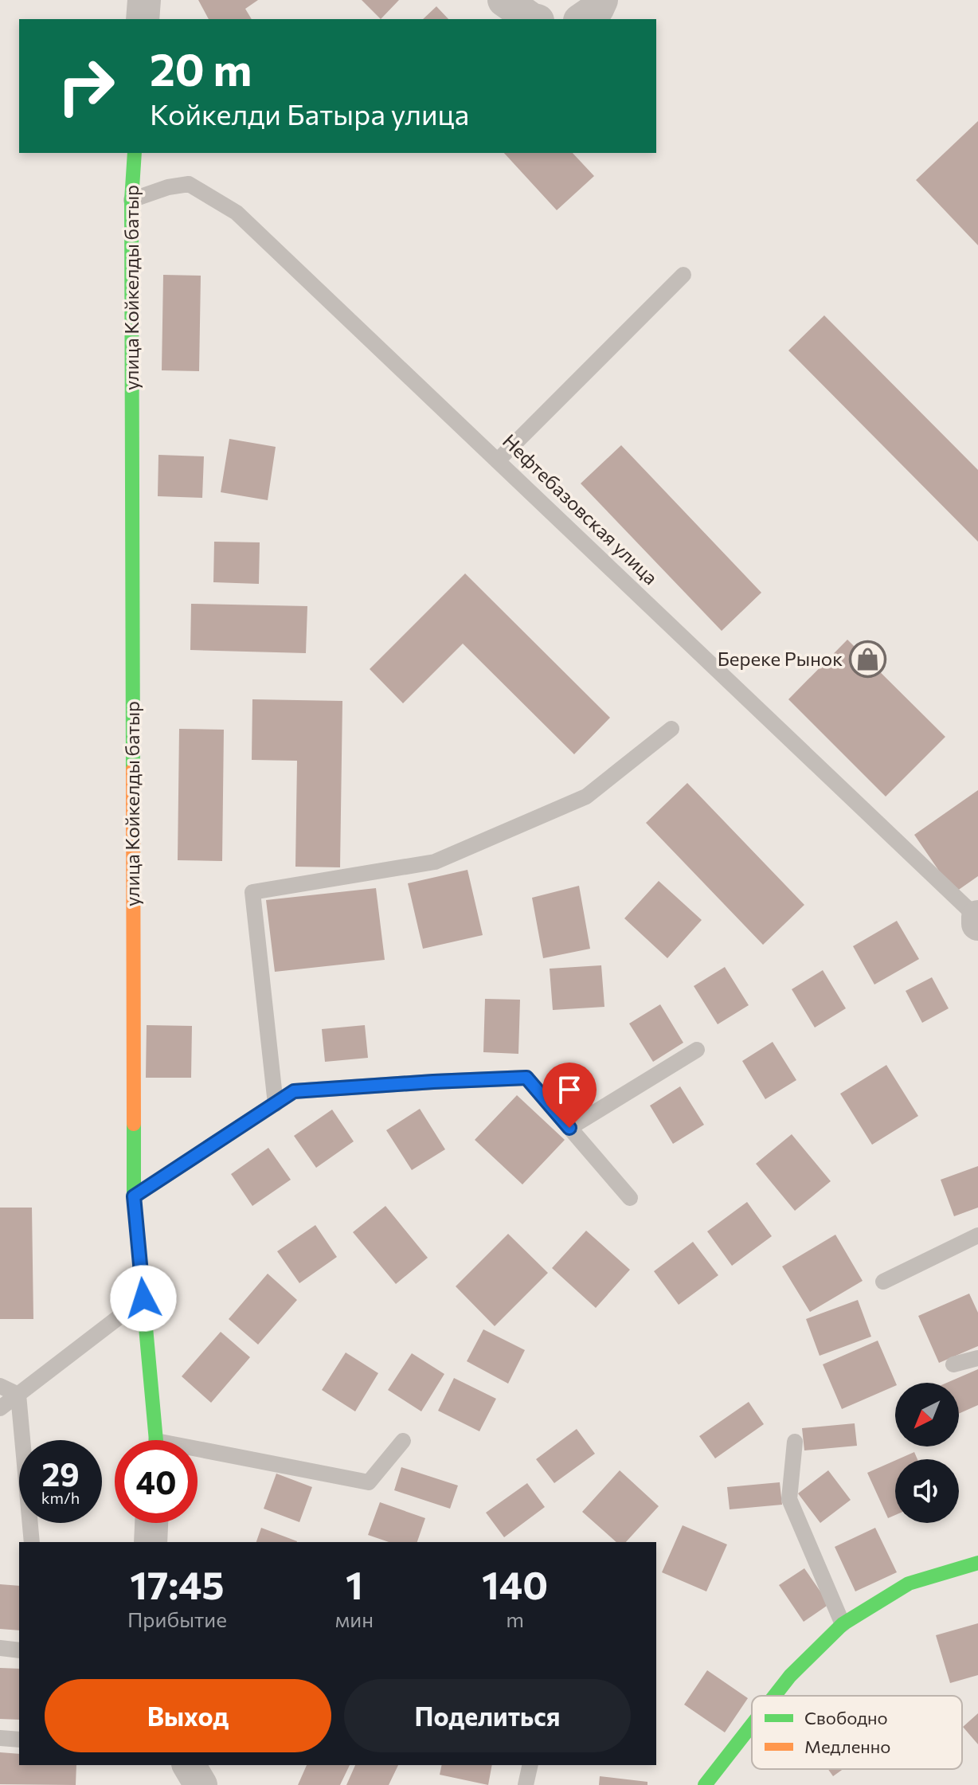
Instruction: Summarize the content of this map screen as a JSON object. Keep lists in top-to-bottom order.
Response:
{
  "streets": {
    "street": ["улица Койкелды батыр"],
    "lane": ["Нефтебазовская улица"]
  },
  "crossings": [
    ["улица Койкелды батыр", "Нефтебазовская улица"]
  ],
  "places": {
    "shop": ["Береке Рынок"]
  },
  "legend": ["Свободно", "Медленно"],
  "north": "bottom left",
  "page": {
    "turn": ["20 m", "Койкелди Батыра улица"],
    "speed": "29 km/h",
    "limit": "40",
    "eta": [
      "17:45",
      "Прибытие",
      "1",
      "мин",
      "140",
      "m"
    ],
    "buttons": ["Выход", "Поделиться"]
  }
}
